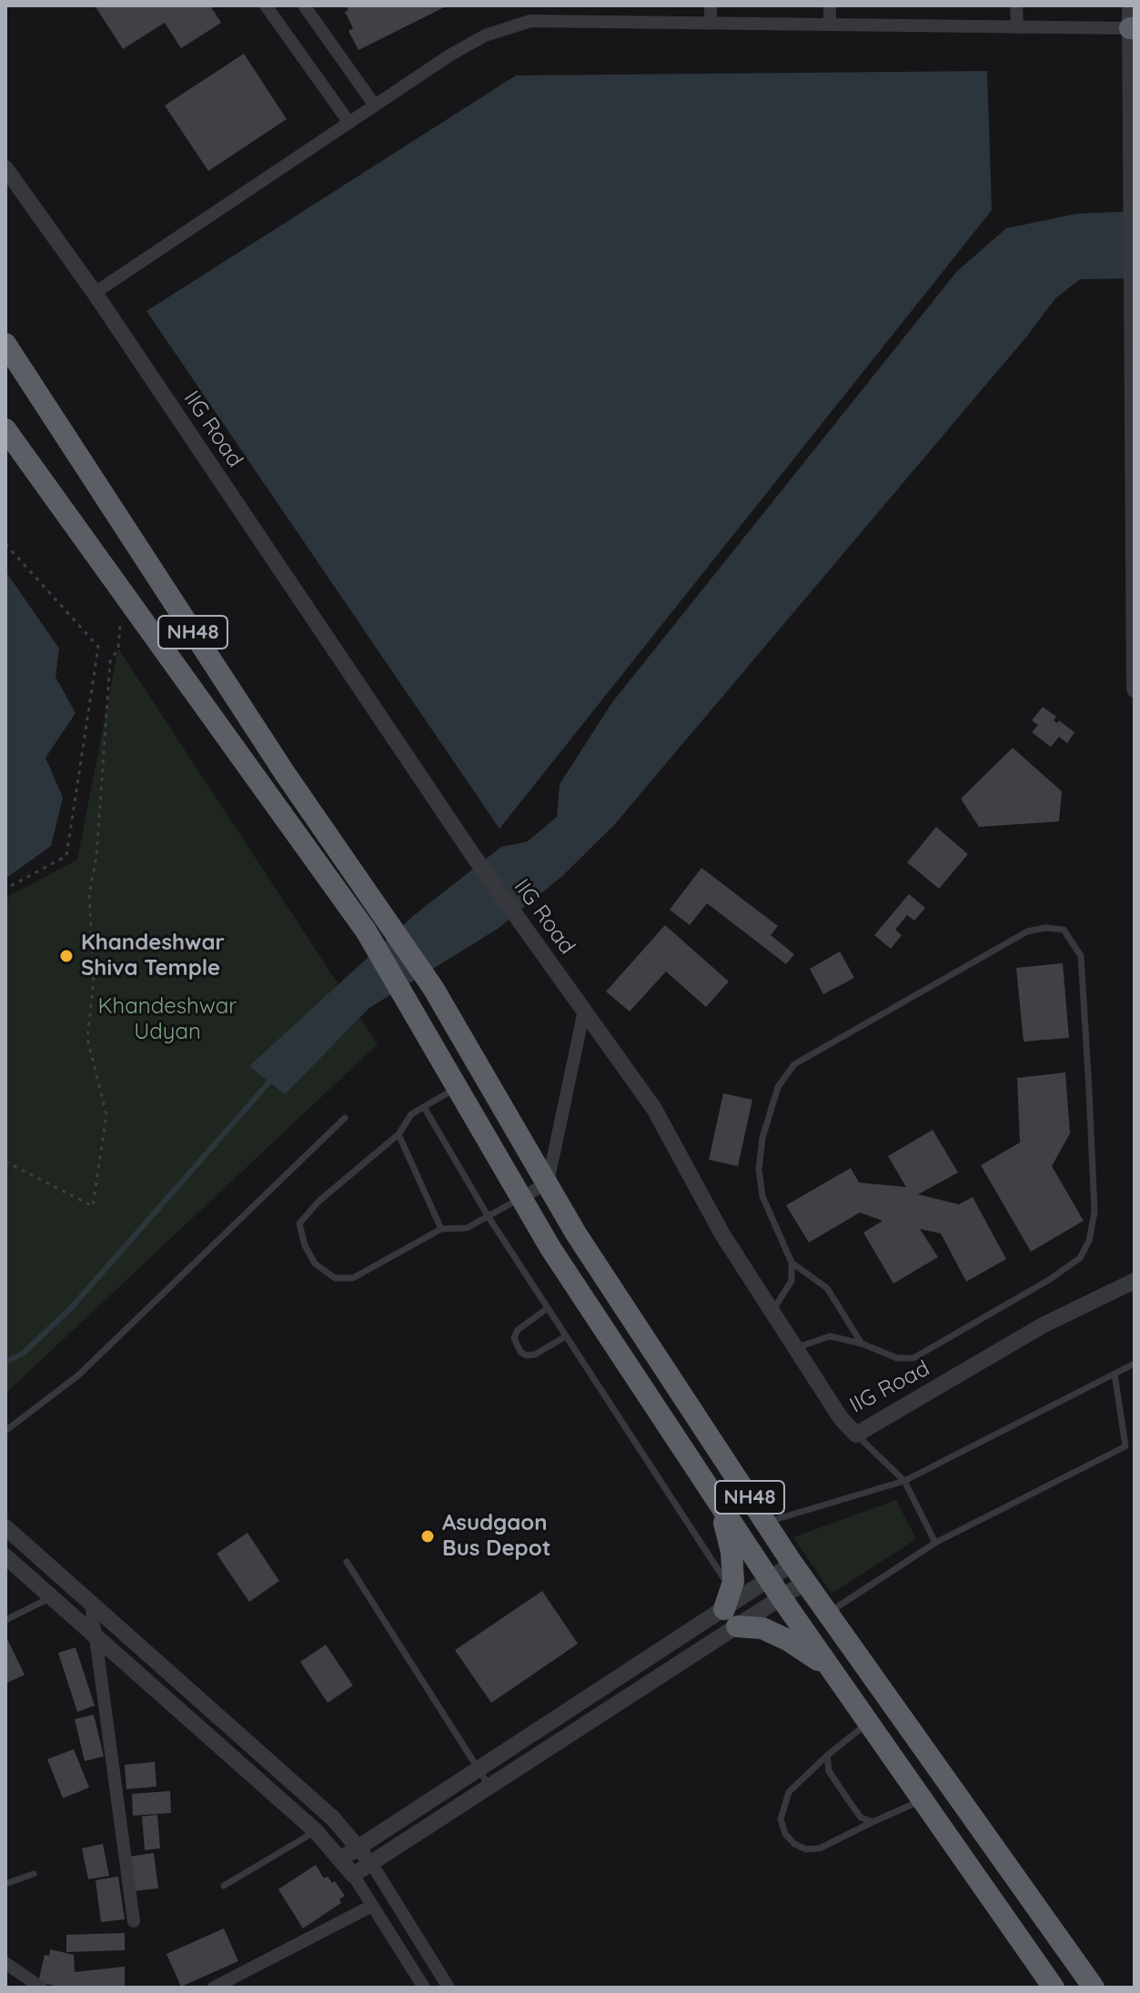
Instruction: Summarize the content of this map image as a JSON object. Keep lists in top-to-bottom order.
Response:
{
  "streets": {
    "highway": ["NH48"],
    "street": ["IIG Road"]
  },
  "parks": ["Khandeshwar Udyan"],
  "places": ["Khandeshwar Shiva Temple", "Asudgaon Bus Depot"]
}
